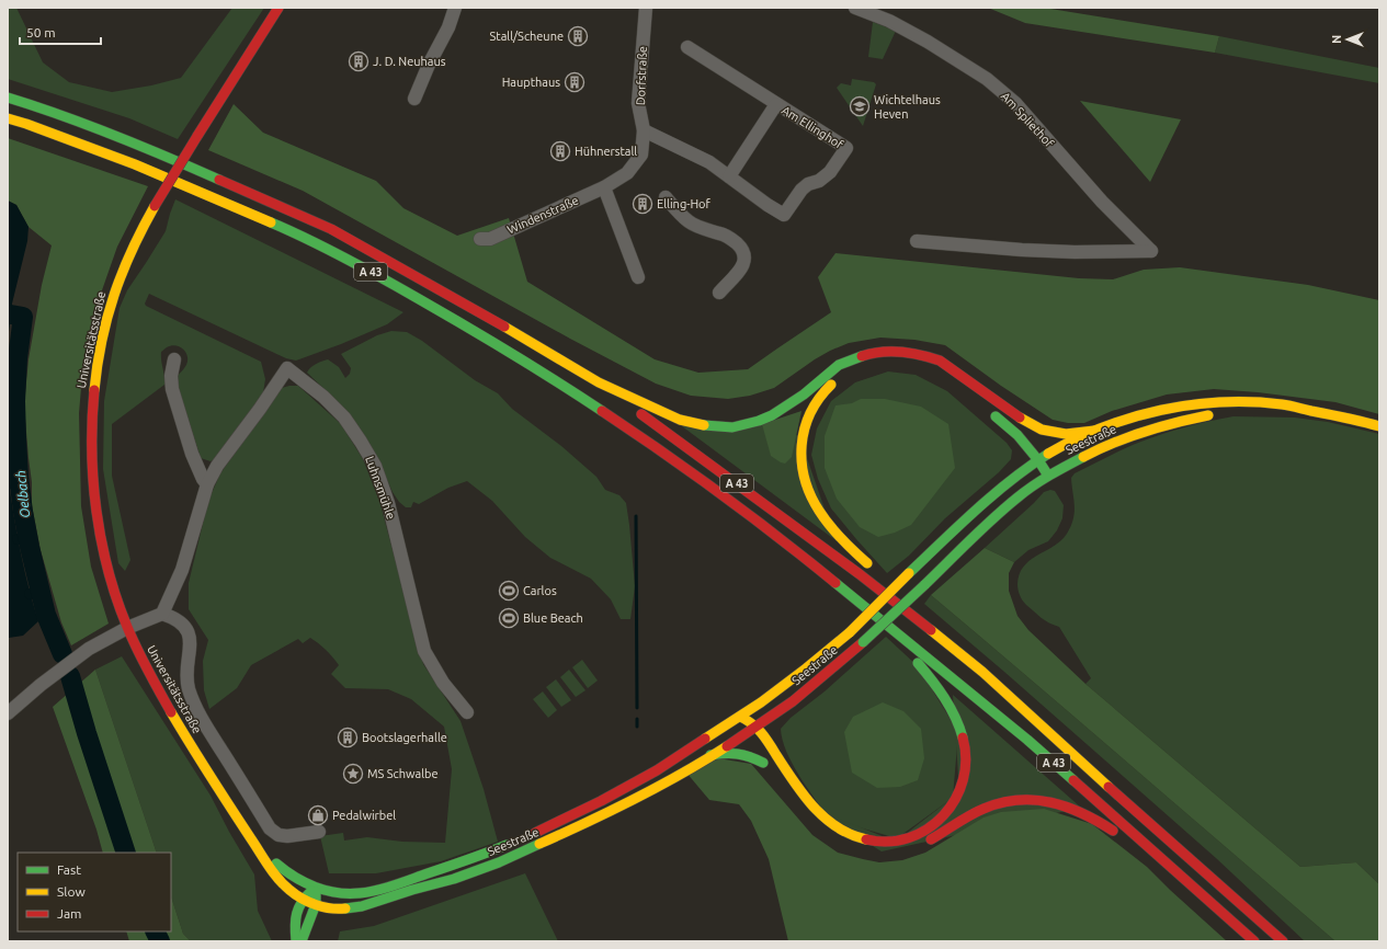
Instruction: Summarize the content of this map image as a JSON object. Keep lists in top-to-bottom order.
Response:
{
  "streets": {
    "main road": ["A 43", "Universitätsstraße", "Seestraße"],
    "street": [
      "Dorfstraße",
      "Am Spliethof",
      "Am Ellinghof",
      "Windenstraße",
      "Luhnsmühle"
    ]
  },
  "crossings": [
    ["Dorfstraße", "Am Ellinghof"],
    ["Dorfstraße", "Windenstraße"],
    ["Universitätsstraße", "Seestraße"]
  ],
  "water": ["Oelbach"],
  "places": {
    "building": [
      "Stall/Scheune",
      "J. D. Neuhaus",
      "Haupthaus",
      "Hühnerstall",
      "Elling-Hof",
      "Bootslagerhalle"
    ],
    "school or university": ["Wichtelhaus Heven"],
    "sports": ["Carlos", "Blue Beach"],
    "place": ["MS Schwalbe"],
    "shop": ["Pedalwirbel"]
  },
  "legend": ["Fast", "Slow", "Jam"],
  "scale_bar": "50 m",
  "north": "left"
}
